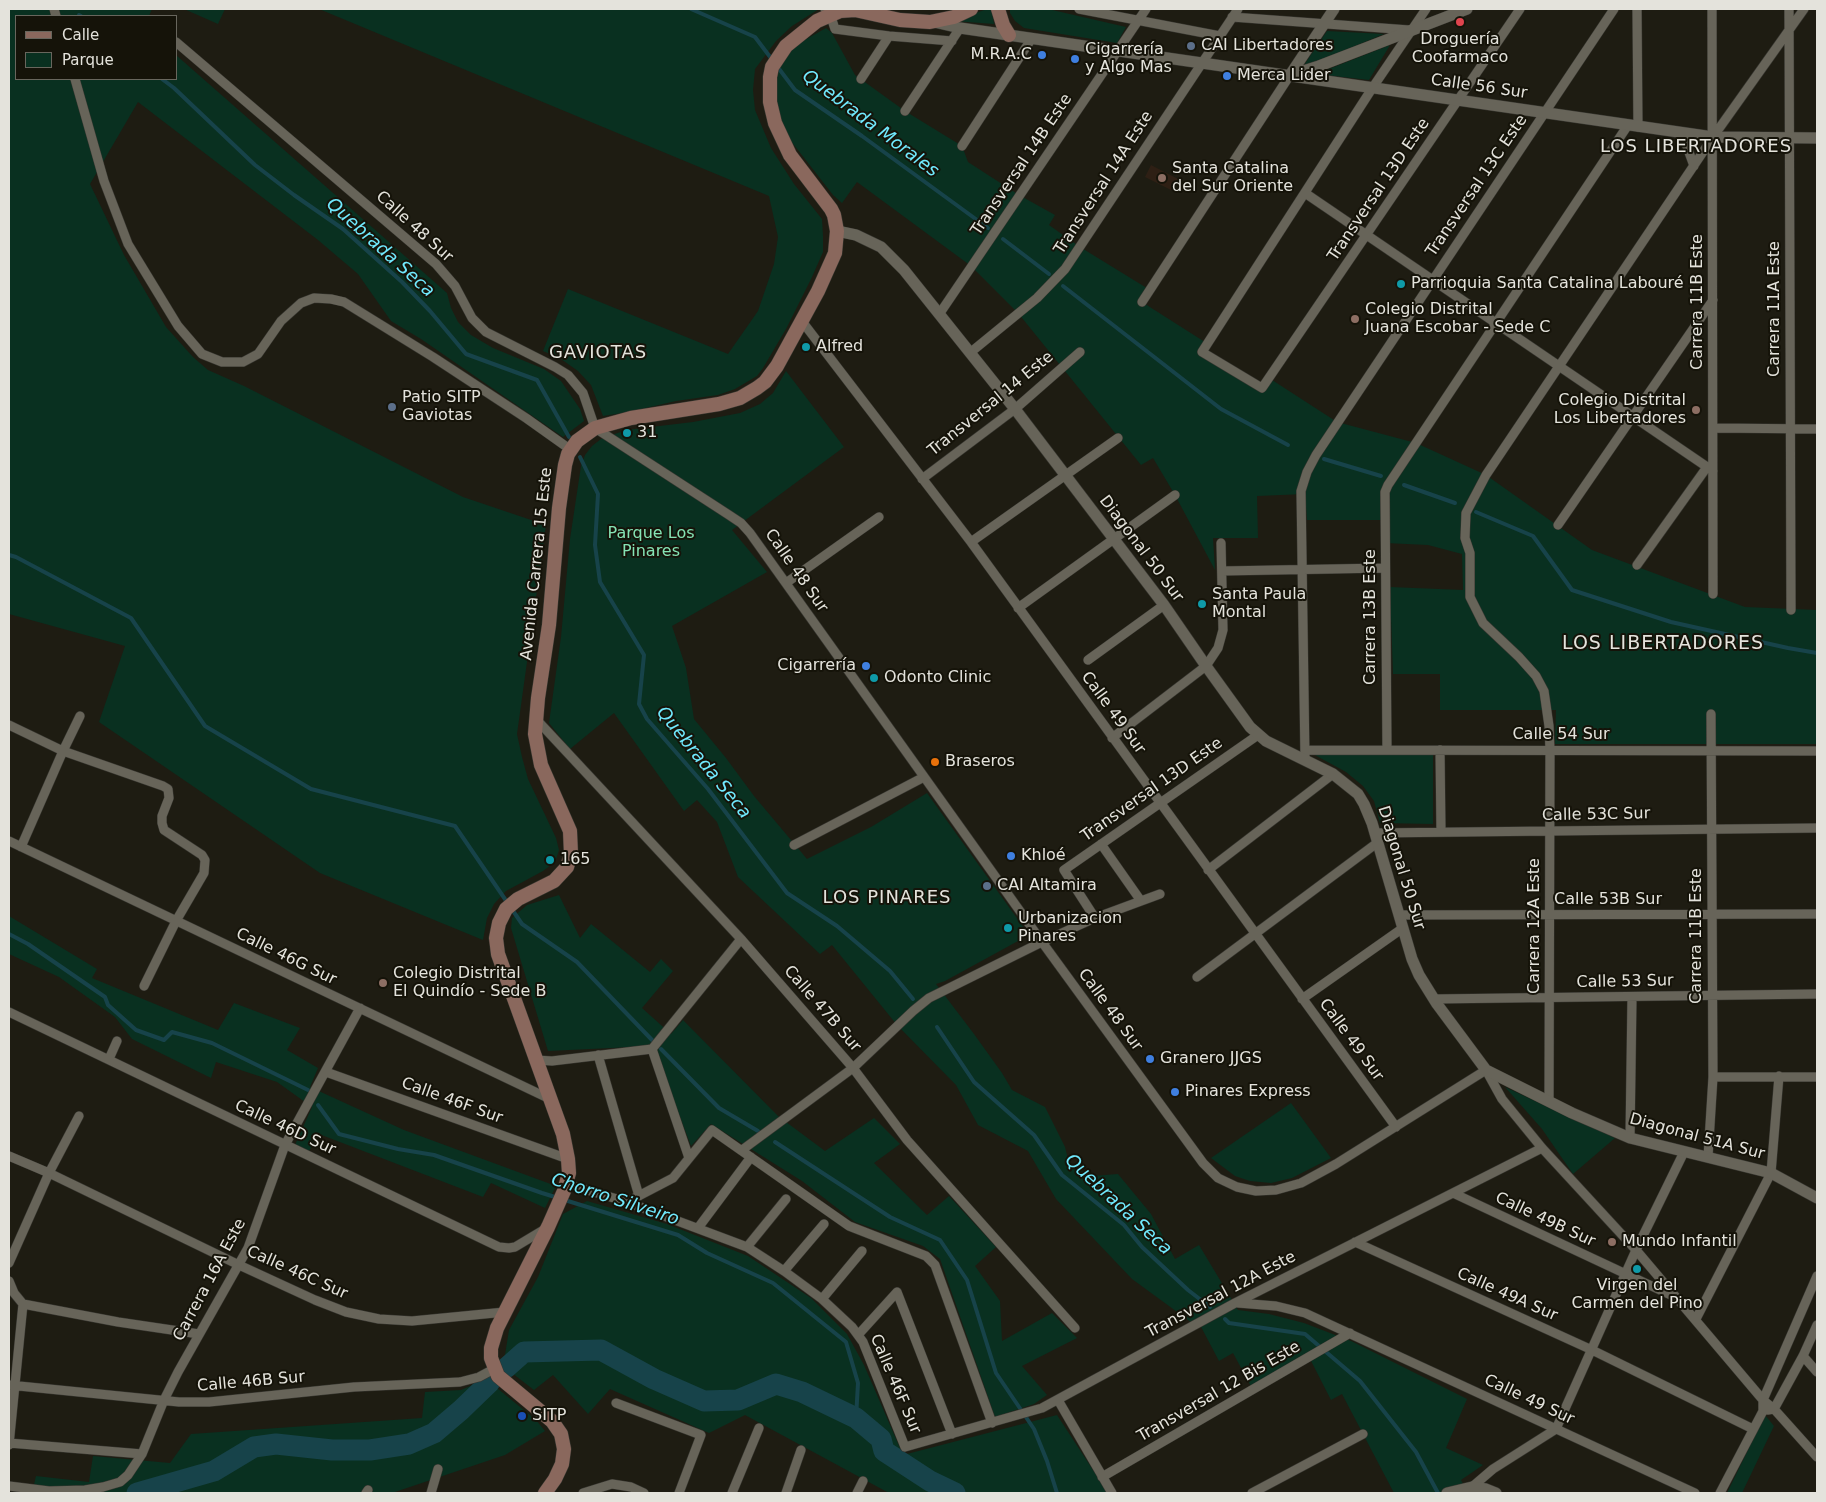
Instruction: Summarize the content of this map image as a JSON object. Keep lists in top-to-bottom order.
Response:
{
  "streets": {
    "main road": ["Avenida Carrera 15 Este"],
    "street": [
      "Calle 56 Sur",
      "Transversal 14B Este",
      "Transversal 14A Este",
      "Transversal 13C Este",
      "Transversal 13D Este",
      "Calle 48 Sur",
      "Carrera 11B Este",
      "Carrera 11A Este",
      "Transversal 14 Este",
      "Diagonal 50 Sur",
      "Carrera 13B Este",
      "Calle 49 Sur",
      "Calle 54 Sur",
      "Calle 53C Sur",
      "Calle 53B Sur",
      "Carrera 12A Este",
      "Calle 46G Sur",
      "Calle 53 Sur",
      "Calle 47B Sur",
      "Calle 46F Sur",
      "Calle 46D Sur",
      "Diagonal 51A Sur",
      "Calle 49B Sur",
      "Calle 46C Sur",
      "Carrera 16A Este",
      "Transversal 12A Este",
      "Calle 49A Sur",
      "Calle 46B Sur",
      "Transversal 12 Bis Este"
    ]
  },
  "crossings": [
    ["Calle 56 Sur", "Transversal 14B Este"],
    ["Calle 56 Sur", "Transversal 14A Este"],
    ["Calle 56 Sur", "Transversal 13C Este"],
    ["Calle 56 Sur", "Transversal 13D Este"],
    ["Calle 56 Sur", "Carrera 11B Este"],
    ["Calle 56 Sur", "Carrera 11A Este"],
    ["Calle 56 Sur", "Avenida Carrera 15 Este"],
    ["Calle 56 Sur", "Carrera 12A Este"],
    ["Transversal 14B Este", "Diagonal 50 Sur"],
    ["Transversal 14A Este", "Diagonal 50 Sur"],
    ["Transversal 13C Este", "Diagonal 50 Sur"],
    ["Transversal 13C Este", "Calle 54 Sur"],
    ["Transversal 13D Este", "Diagonal 50 Sur"],
    ["Transversal 13D Este", "Calle 49 Sur"],
    ["Calle 48 Sur", "Diagonal 50 Sur"],
    ["Calle 48 Sur", "Avenida Carrera 15 Este"],
    ["Calle 48 Sur", "Calle 49 Sur"],
    ["Calle 48 Sur", "Diagonal 51A Sur"],
    ["Carrera 11B Este", "Calle 54 Sur"],
    ["Carrera 11B Este", "Calle 53C Sur"],
    ["Carrera 11B Este", "Calle 53B Sur"],
    ["Carrera 11B Este", "Carrera 12A Este"],
    ["Carrera 11B Este", "Calle 53 Sur"],
    ["Carrera 11B Este", "Diagonal 51A Sur"],
    ["Carrera 11A Este", "Carrera 12A Este"],
    ["Transversal 14 Este", "Diagonal 50 Sur"],
    ["Transversal 14 Este", "Calle 49 Sur"],
    ["Diagonal 50 Sur", "Avenida Carrera 15 Este"],
    ["Diagonal 50 Sur", "Calle 54 Sur"],
    ["Diagonal 50 Sur", "Calle 53C Sur"],
    ["Diagonal 50 Sur", "Calle 53B Sur"],
    ["Diagonal 50 Sur", "Calle 53 Sur"],
    ["Diagonal 50 Sur", "Diagonal 51A Sur"],
    ["Diagonal 50 Sur", "Calle 49B Sur"],
    ["Diagonal 50 Sur", "Transversal 12A Este"],
    ["Avenida Carrera 15 Este", "Calle 49 Sur"],
    ["Avenida Carrera 15 Este", "Calle 46G Sur"],
    ["Avenida Carrera 15 Este", "Calle 47B Sur"],
    ["Avenida Carrera 15 Este", "Calle 46F Sur"],
    ["Avenida Carrera 15 Este", "Calle 46D Sur"],
    ["Avenida Carrera 15 Este", "Calle 46C Sur"],
    ["Avenida Carrera 15 Este", "Calle 46B Sur"],
    ["Carrera 13B Este", "Calle 54 Sur"],
    ["Calle 49 Sur", "Transversal 12A Este"],
    ["Calle 49 Sur", "Transversal 12 Bis Este"],
    ["Calle 54 Sur", "Carrera 12A Este"],
    ["Calle 53C Sur", "Carrera 12A Este"],
    ["Calle 53B Sur", "Carrera 12A Este"],
    ["Carrera 12A Este", "Calle 53 Sur"],
    ["Carrera 12A Este", "Diagonal 51A Sur"],
    ["Calle 46G Sur", "Carrera 16A Este"],
    ["Calle 46F Sur", "Carrera 16A Este"],
    ["Calle 46F Sur", "Transversal 12A Este"],
    ["Calle 46D Sur", "Carrera 16A Este"],
    ["Calle 49B Sur", "Transversal 12A Este"],
    ["Calle 46C Sur", "Carrera 16A Este"],
    ["Carrera 16A Este", "Calle 46B Sur"],
    ["Transversal 12A Este", "Calle 49A Sur"]
  ],
  "districts": [
    "LOS LIBERTADORES",
    "GAVIOTAS",
    "LOS LIBERTADORES",
    "LOS PINARES"
  ],
  "water": ["Quebrada Morales", "Quebrada Seca", "Chorro Silveiro"],
  "parks": ["Parque Los Pinares"],
  "places": [
    "Droguería Coofarmaco",
    "CAI Libertadores",
    "M.R.A.C",
    "Cigarrería y Algo Mas",
    "Merca Lider",
    "Santa Catalina del Sur Oriente",
    "Parrioquia Santa Catalina Labouré",
    "Colegio Distrital Juana Escobar - Sede C",
    "Alfred",
    "Patio SITP Gaviotas",
    "Colegio Distrital Los Libertadores",
    "31",
    "Santa Paula Montal",
    "Cigarrería",
    "Odonto Clinic",
    "Braseros",
    "Khloé",
    "165",
    "CAI Altamira",
    "Urbanizacion Pinares",
    "Colegio Distrital El Quindío - Sede B",
    "Granero JJGS",
    "Pinares Express",
    "Mundo Infantil",
    "Virgen del Carmen del Pino",
    "SITP"
  ],
  "legend": ["Calle", "Parque"]
}
